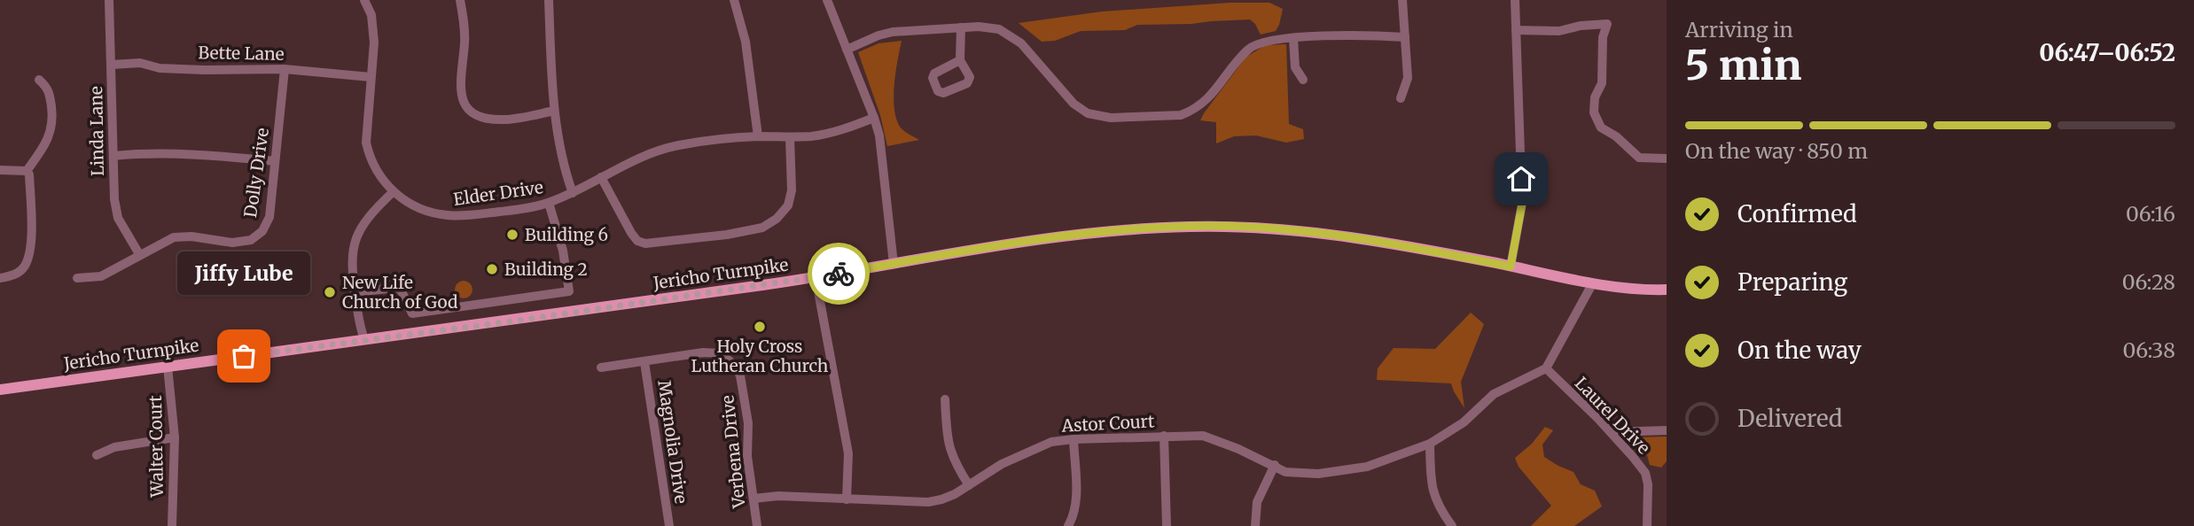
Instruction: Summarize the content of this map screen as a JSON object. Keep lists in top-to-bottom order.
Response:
{
  "streets": {
    "main road": ["Jericho Turnpike"],
    "street": [
      "Bette Lane",
      "Linda Lane",
      "Dolly Drive",
      "Elder Drive",
      "Laurel Drive",
      "Astor Court",
      "Magnolia Drive",
      "Walter Court",
      "Verbena Drive"
    ]
  },
  "crossings": [
    ["Bette Lane", "Linda Lane"],
    ["Bette Lane", "Dolly Drive"],
    ["Bette Lane", "Elder Drive"],
    ["Linda Lane", "Dolly Drive"],
    ["Jericho Turnpike", "Walter Court"],
    ["Laurel Drive", "Astor Court"],
    ["Astor Court", "Verbena Drive"],
    ["Magnolia Drive", "Verbena Drive"]
  ],
  "places": [
    "Building 6",
    "Building 2",
    "New Life Church of God",
    "Holy Cross Lutheran Church",
    "Jiffy Lube"
  ],
  "page": {
    "heading": ["5 min", "Arriving in", "06:47–06:52"],
    "bar": "On the way · 850 m",
    "list": [
      ["Confirmed", "06:16"],
      ["Preparing", "06:28"],
      ["On the way", "06:38"],
      "Delivered"
    ],
    "bubble": "Jiffy Lube"
  }
}
